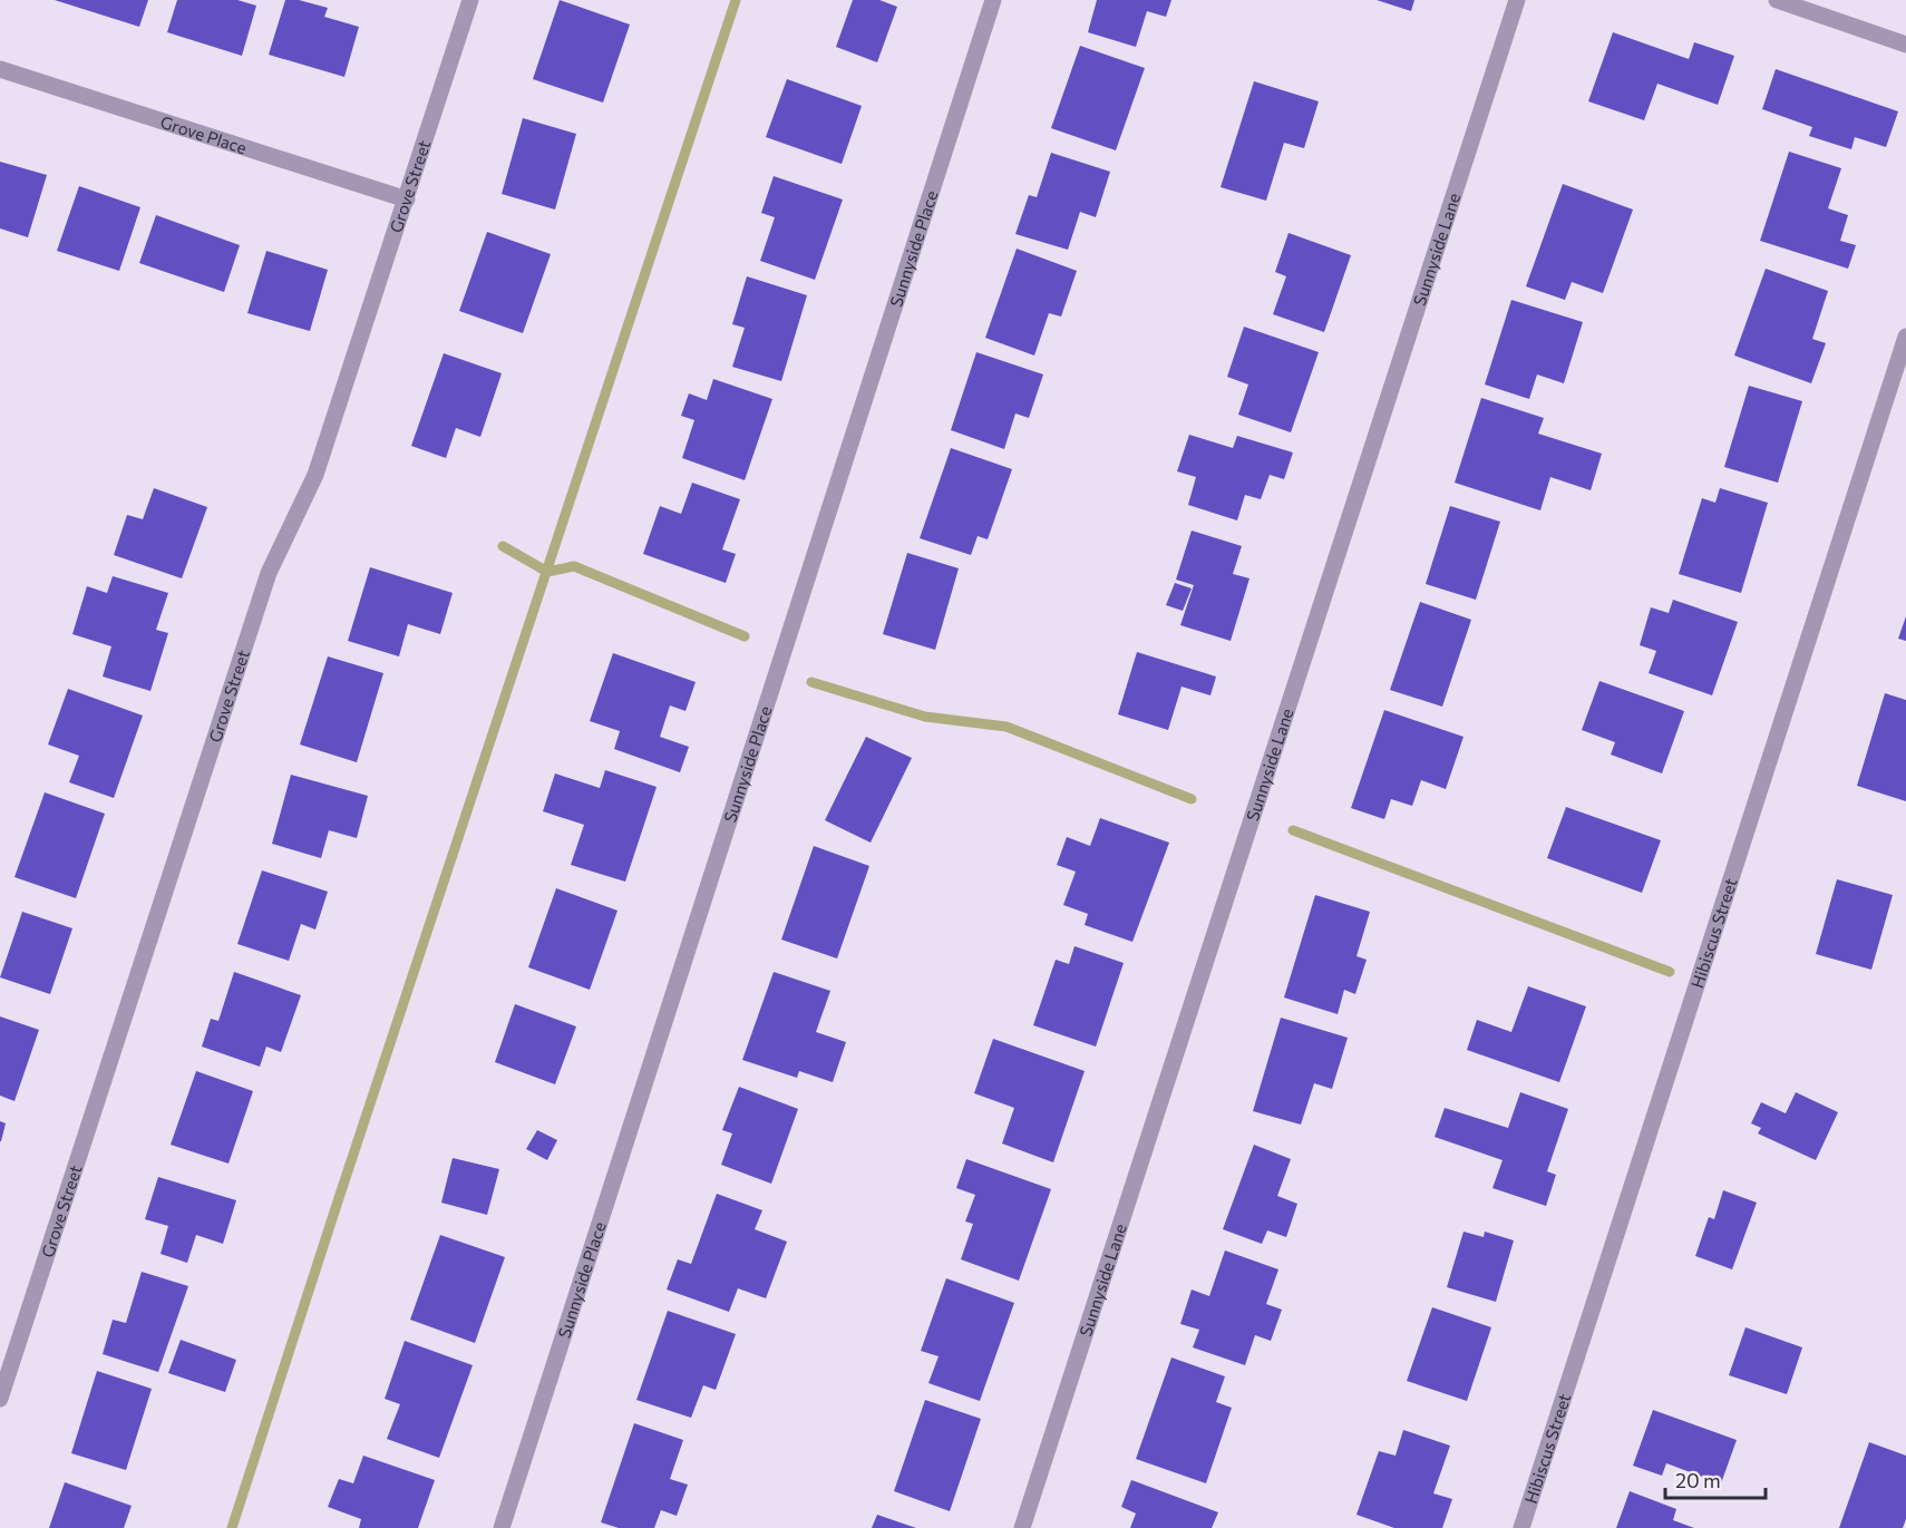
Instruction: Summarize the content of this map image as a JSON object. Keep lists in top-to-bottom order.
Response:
{
  "streets": {
    "street": [
      "Grove Place",
      "Grove Street",
      "Sunnyside Place",
      "Sunnyside Lane",
      "Hibiscus Street"
    ]
  },
  "crossings": [
    ["Grove Place", "Grove Street"]
  ],
  "scale_bar": "20 m"
}
